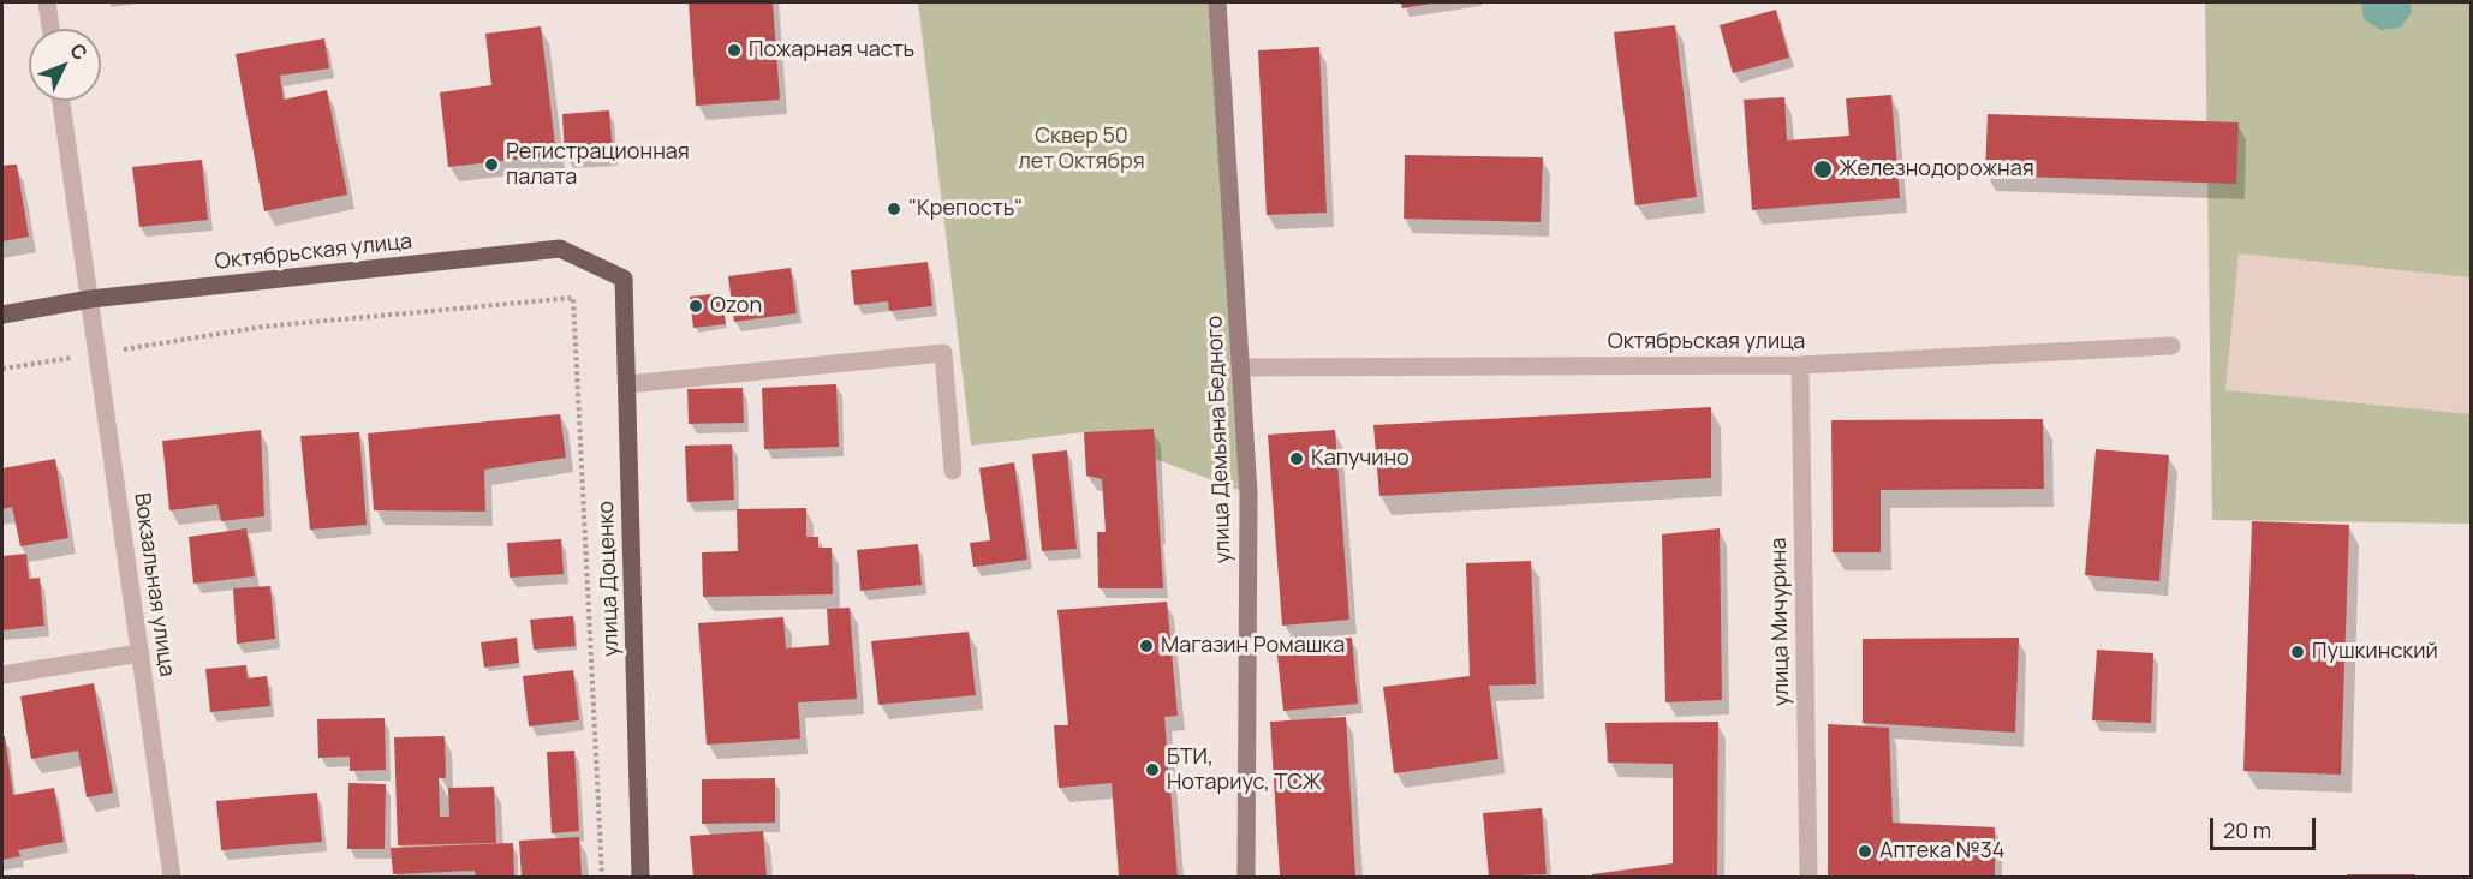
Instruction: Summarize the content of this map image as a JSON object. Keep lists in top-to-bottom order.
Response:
{
  "streets": {
    "main road": ["Октябрьская улица", "улица Доценко"],
    "street": ["улица Демьяна Бедного", "Вокзальная улица", "улица Мичурина"]
  },
  "crossings": [
    ["Октябрьская улица", "улица Демьяна Бедного"],
    ["Октябрьская улица", "улица Доценко"],
    ["Октябрьская улица", "Вокзальная улица"],
    ["Октябрьская улица", "улица Мичурина"]
  ],
  "parks": ["Сквер 50 лет Октября"],
  "places": [
    "Пожарная часть",
    "Регистрационная палата",
    "Железнодорожная",
    "\"Крепость\"",
    "Ozon",
    "Капучино",
    "Магазин Ромашка",
    "Пушкинский",
    "БТИ, Нотариус, ТСЖ",
    "Аптека №34"
  ],
  "scale_bar": "20 m",
  "north": "top right"
}
